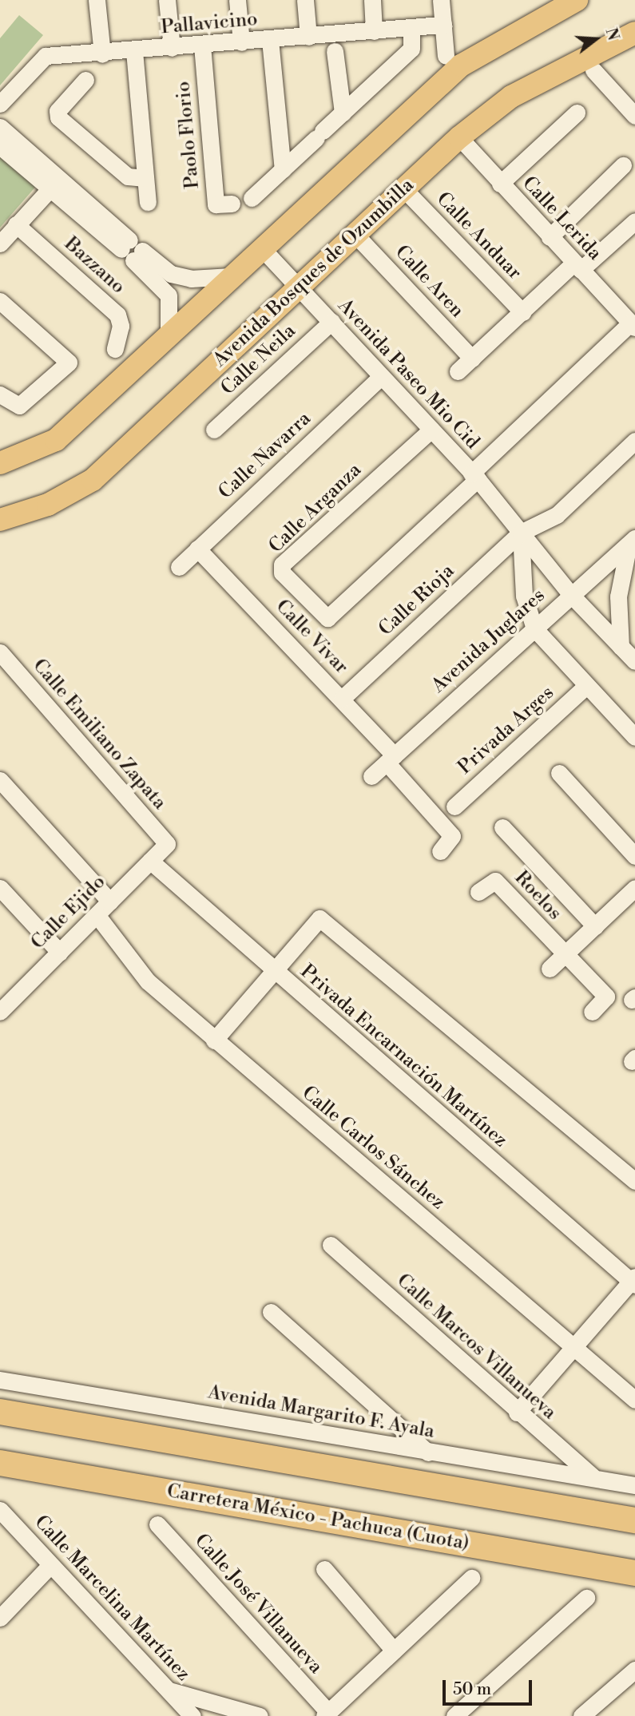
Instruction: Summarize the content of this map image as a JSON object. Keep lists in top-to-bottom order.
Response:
{
  "streets": {
    "highway": ["Carretera México - Pachuca (Cuota)"],
    "main road": ["Avenida Bosques de Ozumbilla"],
    "street": [
      "Pallavicino",
      "Paolo Florio",
      "Calle Lerida",
      "Calle Anduar",
      "Bazzano",
      "Calle Aren",
      "Calle Neila",
      "Avenida Paseo Mio Cid",
      "Calle Navarra",
      "Calle Arganza",
      "Calle Rioja",
      "Calle Vivar",
      "Avenida Juglares",
      "Privada Arges",
      "Calle Emiliano Zapata",
      "Roelos",
      "Calle Ejido",
      "Privada Encarnación Martínez",
      "Calle Carlos Sánchez",
      "Calle Marcos Villanueva",
      "Avenida Margarito F. Ayala",
      "Calle Marcelina Martínez",
      "Calle José Villanueva"
    ]
  },
  "crossings": [
    ["Pallavicino", "Paolo Florio"],
    ["Calle Lerida", "Avenida Bosques de Ozumbilla"],
    ["Calle Lerida", "Calle Arganza"],
    ["Calle Anduar", "Avenida Bosques de Ozumbilla"],
    ["Avenida Bosques de Ozumbilla", "Calle Aren"],
    ["Avenida Bosques de Ozumbilla", "Avenida Paseo Mio Cid"],
    ["Calle Neila", "Avenida Paseo Mio Cid"],
    ["Avenida Paseo Mio Cid", "Calle Navarra"],
    ["Avenida Paseo Mio Cid", "Calle Arganza"],
    ["Avenida Paseo Mio Cid", "Calle Rioja"],
    ["Avenida Paseo Mio Cid", "Avenida Juglares"],
    ["Calle Navarra", "Calle Vivar"],
    ["Calle Rioja", "Calle Vivar"],
    ["Calle Vivar", "Avenida Juglares"],
    ["Calle Emiliano Zapata", "Calle Ejido"],
    ["Calle Ejido", "Privada Encarnación Martínez"],
    ["Calle Ejido", "Calle Carlos Sánchez"],
    ["Calle Marcos Villanueva", "Avenida Margarito F. Ayala"]
  ],
  "scale_bar": "50 m",
  "north": "right"
}
